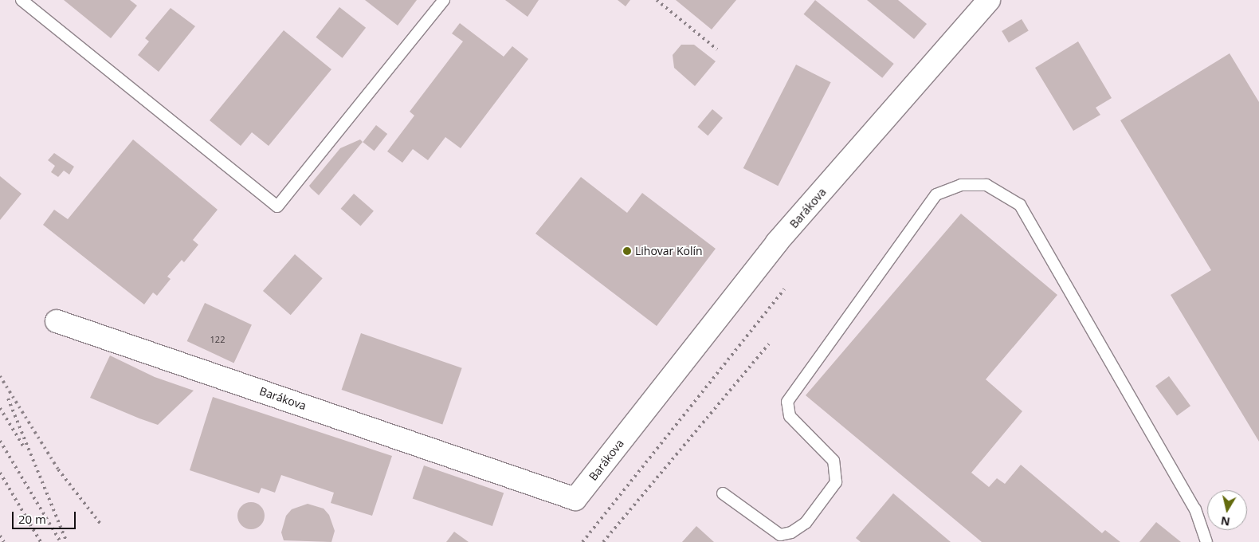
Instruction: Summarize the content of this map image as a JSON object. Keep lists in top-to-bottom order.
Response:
{
  "streets": {
    "street": ["Barákova"]
  },
  "places": ["Lihovar Kolín"],
  "house_numbers": ["122"],
  "scale_bar": "20 m",
  "north": "bottom"
}
